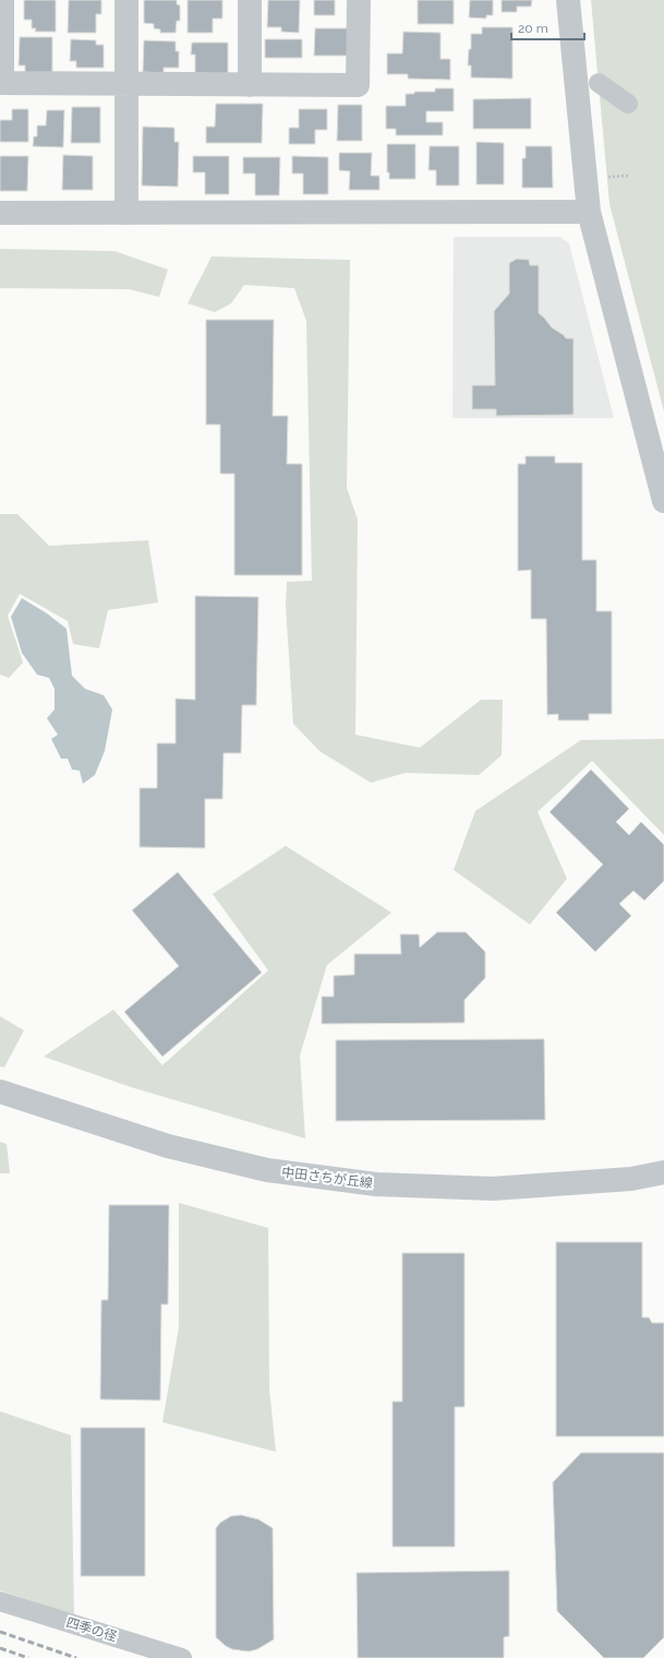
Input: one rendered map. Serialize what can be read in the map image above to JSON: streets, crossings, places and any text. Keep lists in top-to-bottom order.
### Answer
{
  "streets": {
    "street": ["中田さちが丘線", "四季の径"]
  },
  "scale_bar": "20 m"
}
